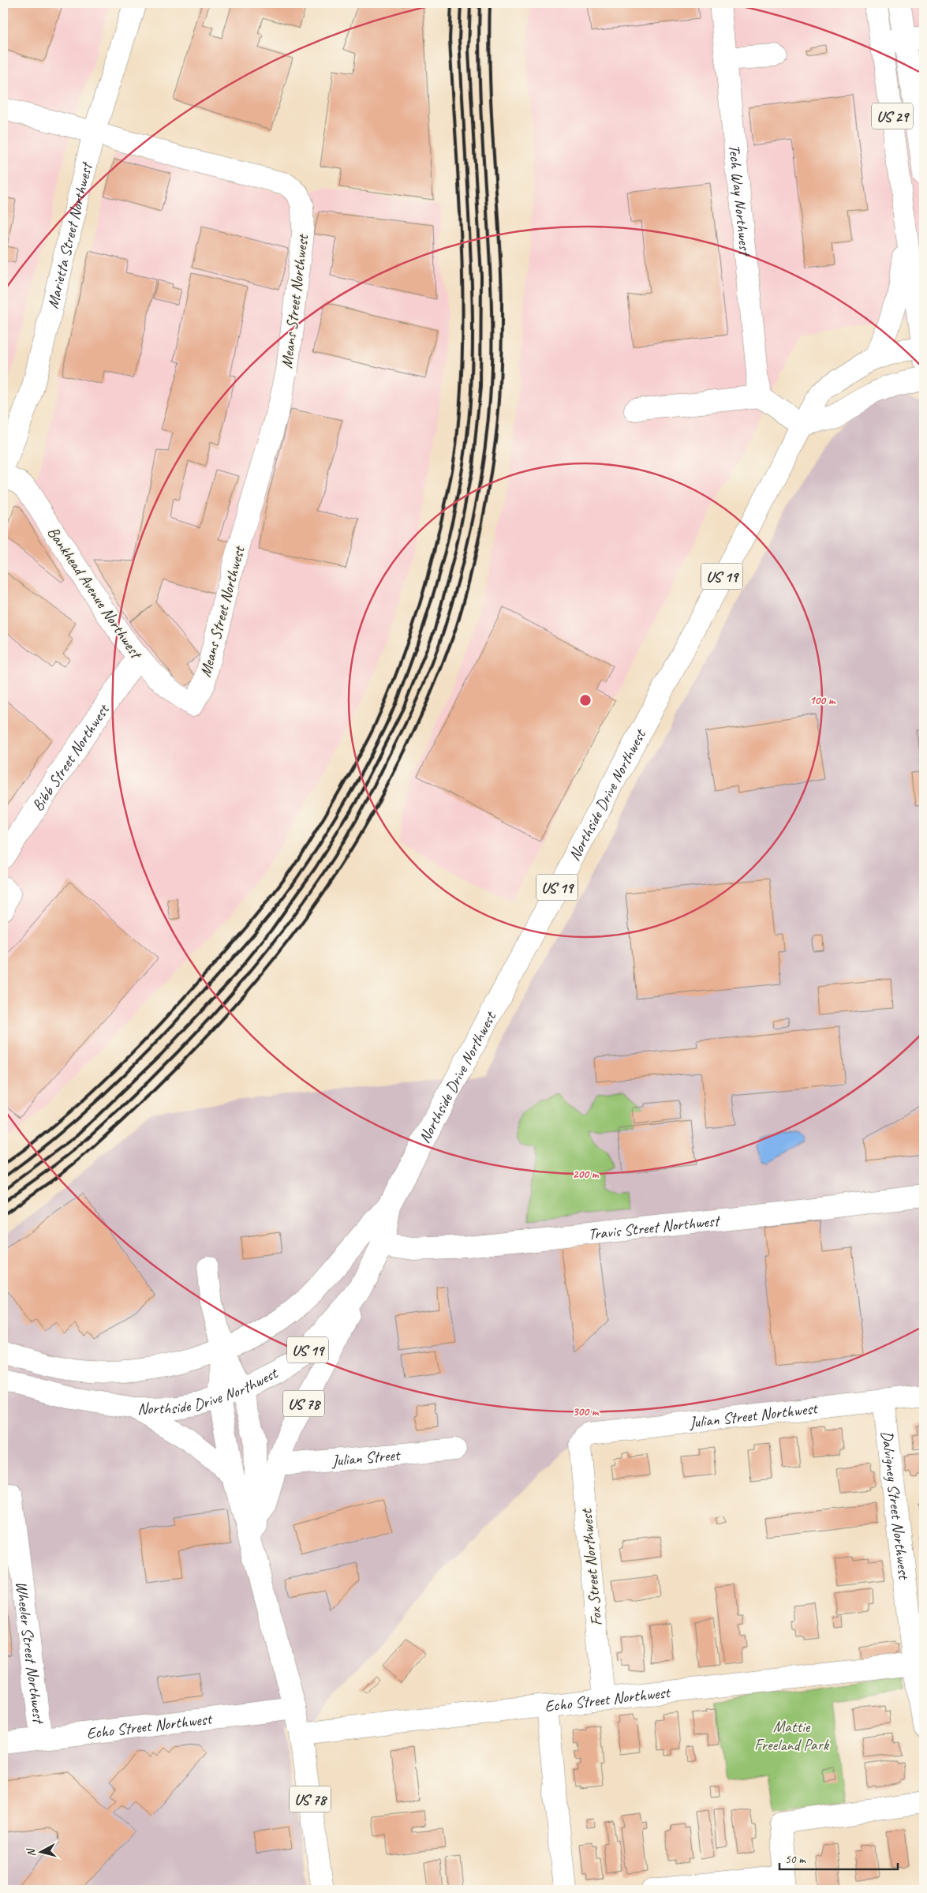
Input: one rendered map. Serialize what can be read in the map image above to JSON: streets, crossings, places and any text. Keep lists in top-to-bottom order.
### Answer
{
  "streets": {
    "main road": [
      "US 29",
      "Tech Way Northwest",
      "Marietta Street Northwest",
      "Means Street Northwest",
      "US 19",
      "Bankhead Avenue Northwest",
      "Bibb Street Northwest",
      "Northside Drive Northwest",
      "Travis Street Northwest",
      "US 78",
      "Julian Street Northwest",
      "Julian Street",
      "Dalvigney Street Northwest",
      "Fox Street Northwest",
      "Wheeler Street Northwest",
      "Echo Street Northwest"
    ]
  },
  "crossings": [
    ["US 29", "Northside Drive Northwest"],
    ["Marietta Street Northwest", "Means Street Northwest"],
    ["Means Street Northwest", "Bankhead Avenue Northwest"],
    ["Bankhead Avenue Northwest", "Bibb Street Northwest"],
    ["Northside Drive Northwest", "Travis Street Northwest"],
    ["Northside Drive Northwest", "US 78"],
    ["US 78", "Julian Street"],
    ["US 78", "Echo Street Northwest"],
    ["Julian Street Northwest", "Dalvigney Street Northwest"],
    ["Julian Street Northwest", "Fox Street Northwest"],
    ["Dalvigney Street Northwest", "Echo Street Northwest"],
    ["Fox Street Northwest", "Echo Street Northwest"],
    ["Wheeler Street Northwest", "Echo Street Northwest"]
  ],
  "parks": ["Mattie Freeland Park"],
  "scale_bar": "50 m",
  "north": "left",
  "rings": ["100 m", "200 m", "300 m"]
}
